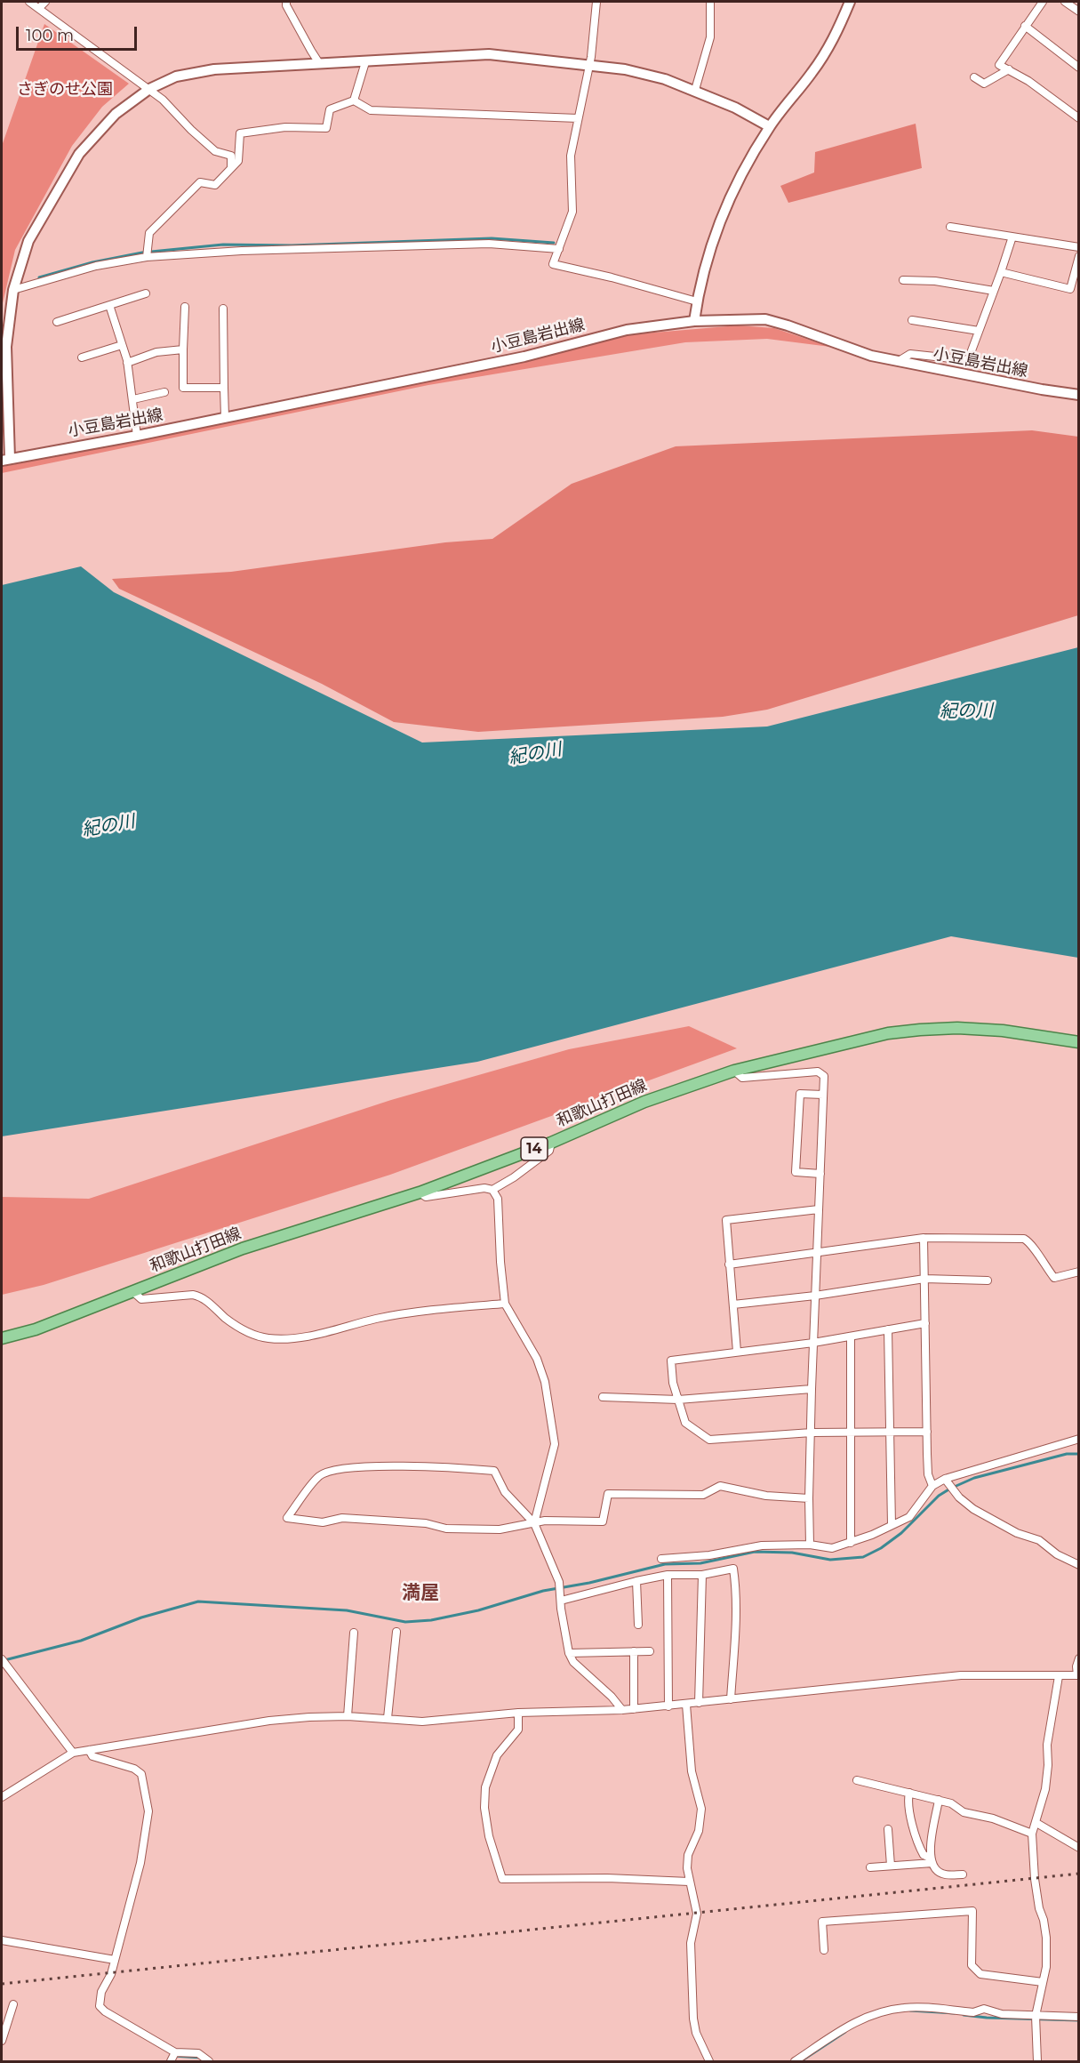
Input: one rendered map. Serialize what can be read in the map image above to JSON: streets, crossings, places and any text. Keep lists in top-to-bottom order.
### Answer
{
  "streets": {
    "main road": ["和歌山打田線", "14"],
    "street": ["小豆島岩出線"]
  },
  "districts": ["満屋"],
  "water": ["紀の川"],
  "parks": ["さぎのせ公園"],
  "scale_bar": "100 m"
}
